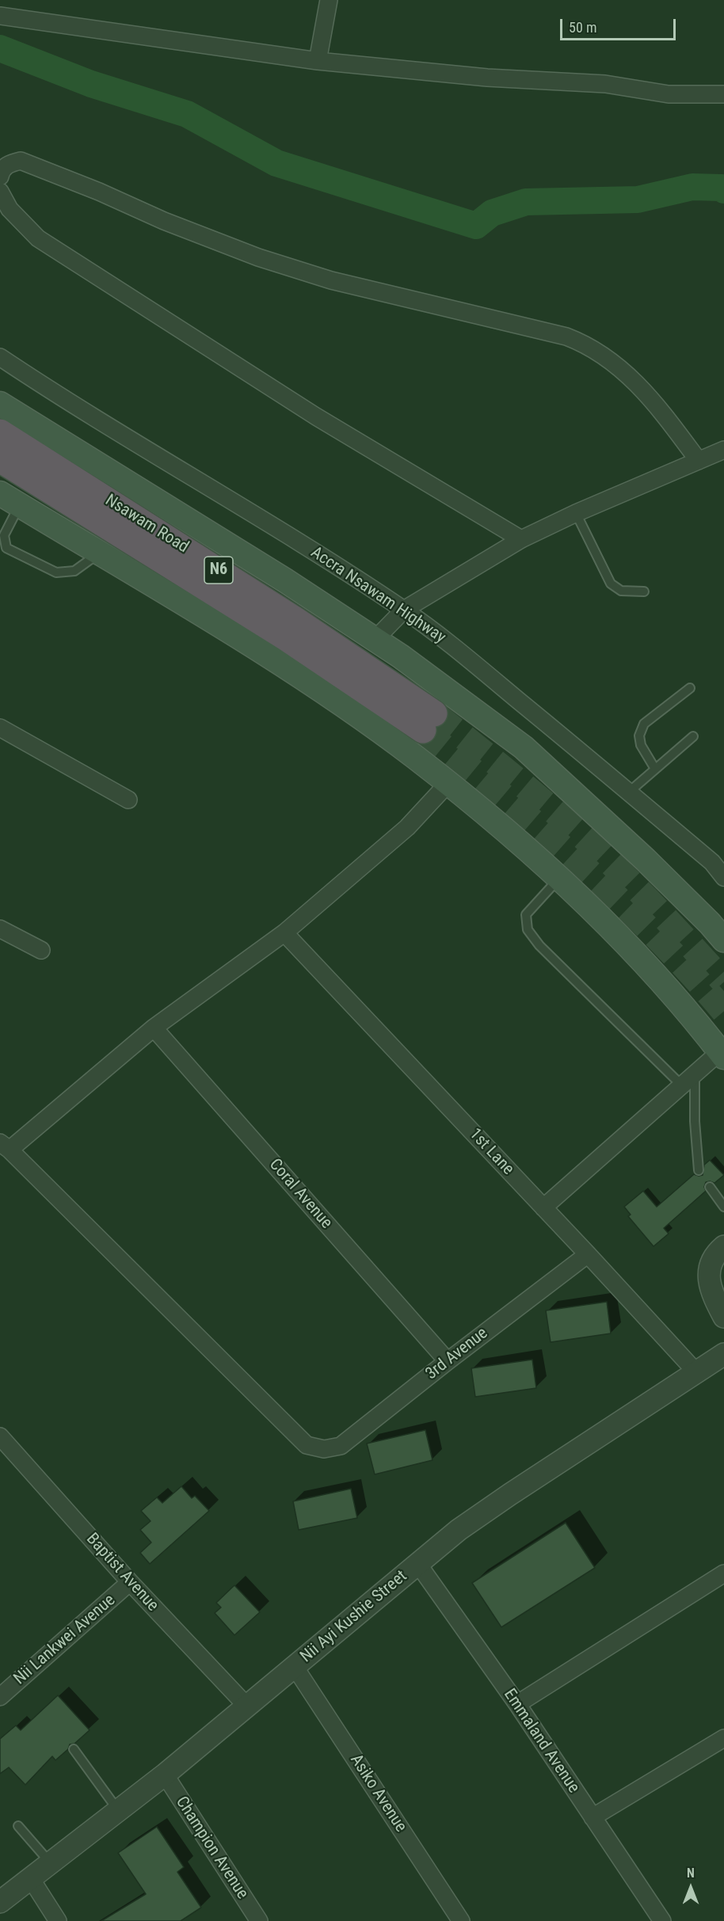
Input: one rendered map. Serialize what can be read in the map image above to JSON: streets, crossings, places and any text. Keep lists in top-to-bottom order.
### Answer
{
  "streets": {
    "highway": ["Nsawam Road", "N6"],
    "street": [
      "Accra Nsawam Highway",
      "1st Lane",
      "Coral Avenue",
      "3rd Avenue",
      "Baptist Avenue",
      "Nii Ayi Kushie Street",
      "Nii Lankwei Avenue",
      "Emmaland Avenue",
      "Asiko Avenue",
      "Champion Avenue"
    ]
  },
  "crossings": [
    ["1st Lane", "3rd Avenue"],
    ["1st Lane", "Nii Ayi Kushie Street"],
    ["Coral Avenue", "3rd Avenue"],
    ["Baptist Avenue", "Nii Ayi Kushie Street"],
    ["Baptist Avenue", "Nii Lankwei Avenue"],
    ["Nii Ayi Kushie Street", "Emmaland Avenue"],
    ["Nii Ayi Kushie Street", "Asiko Avenue"],
    ["Nii Ayi Kushie Street", "Champion Avenue"]
  ],
  "scale_bar": "50 m",
  "north": "top"
}
